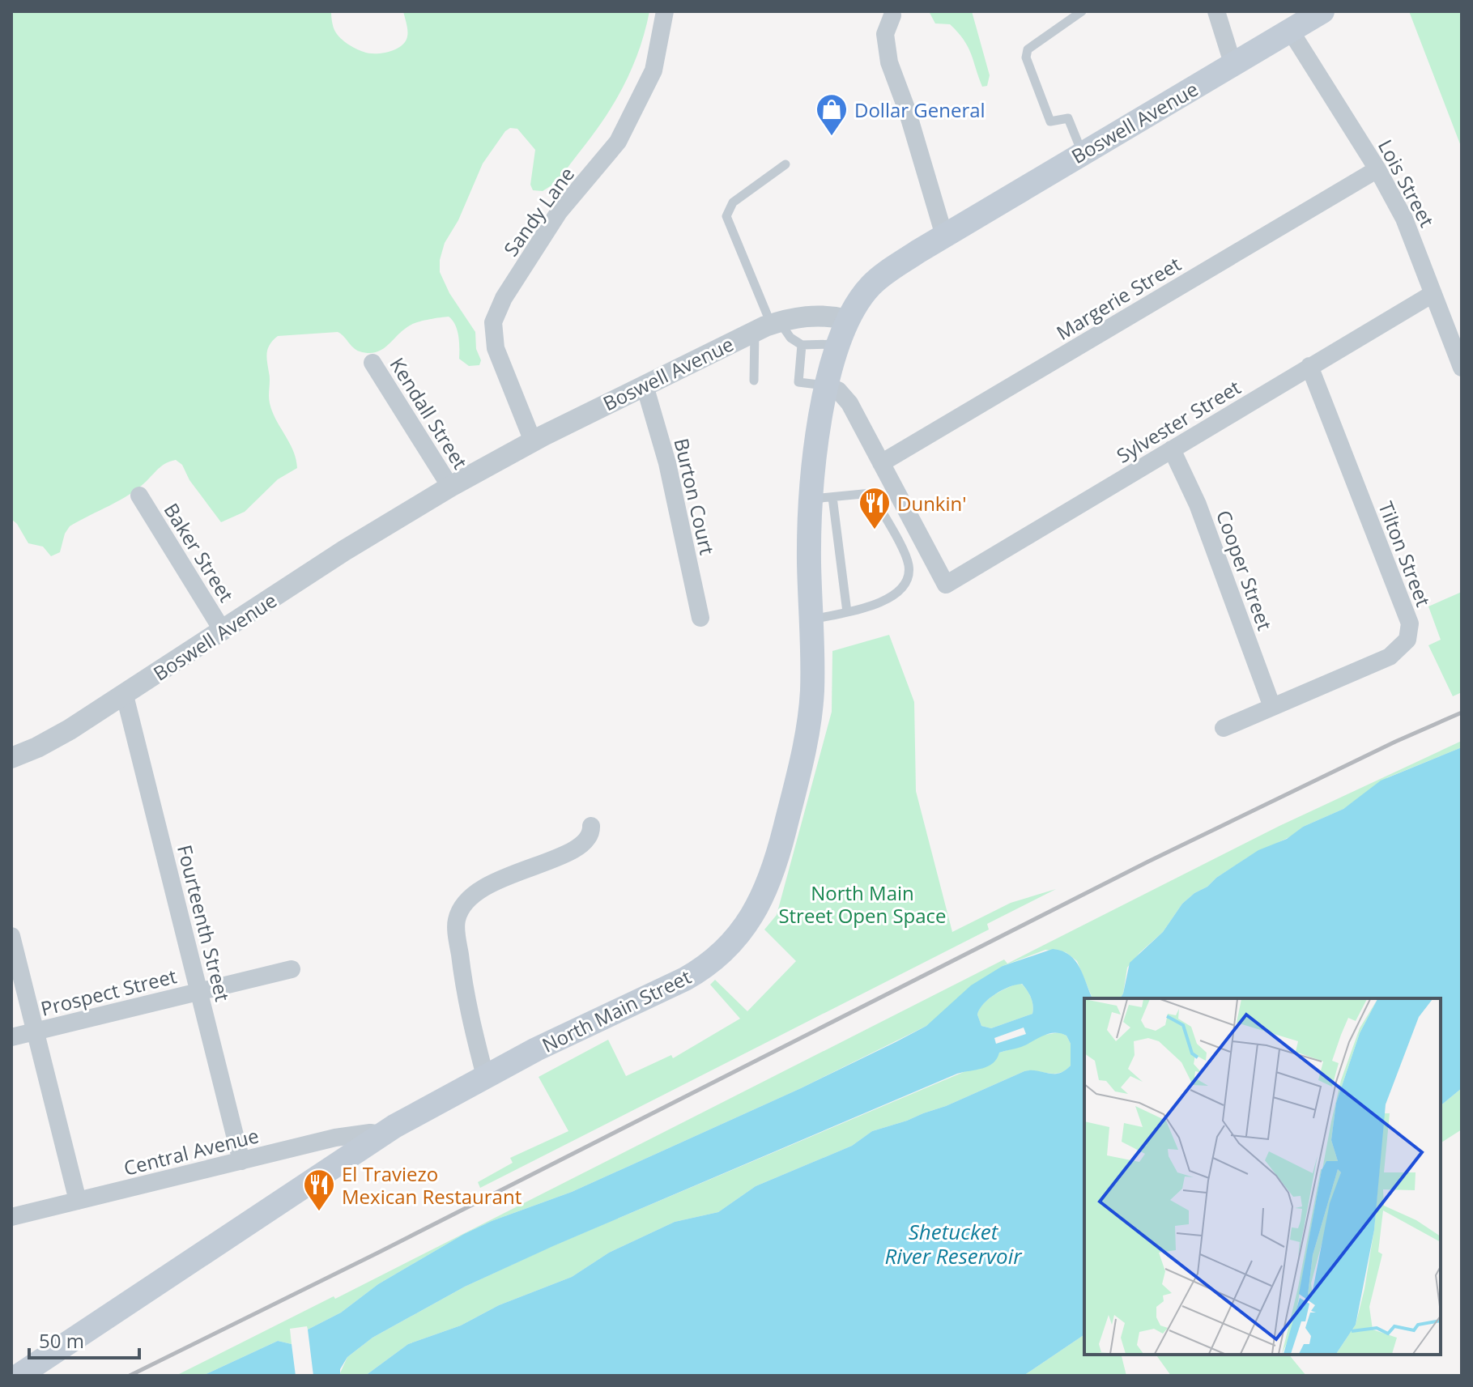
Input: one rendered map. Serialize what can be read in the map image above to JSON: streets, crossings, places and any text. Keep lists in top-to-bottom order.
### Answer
{
  "streets": {
    "main road": ["Boswell Avenue", "North Main Street"],
    "street": [
      "Lois Street",
      "Sandy Lane",
      "Margerie Street",
      "Kendall Street",
      "Sylvester Street",
      "Burton Court",
      "Baker Street",
      "Tilton Street",
      "Cooper Street",
      "Fourteenth Street",
      "Prospect Street",
      "Central Avenue"
    ]
  },
  "crossings": [
    ["Boswell Avenue", "Lois Street"],
    ["Boswell Avenue", "Sandy Lane"],
    ["Boswell Avenue", "Kendall Street"],
    ["Boswell Avenue", "Burton Court"],
    ["Boswell Avenue", "Baker Street"],
    ["Boswell Avenue", "Fourteenth Street"],
    ["Boswell Avenue", "North Main Street"],
    ["Lois Street", "Margerie Street"],
    ["Lois Street", "Sylvester Street"],
    ["Margerie Street", "Sylvester Street"],
    ["Sylvester Street", "Tilton Street"],
    ["Sylvester Street", "Cooper Street"],
    ["Tilton Street", "Cooper Street"],
    ["Fourteenth Street", "Prospect Street"],
    ["Fourteenth Street", "Central Avenue"],
    ["North Main Street", "Central Avenue"]
  ],
  "water": ["Shetucket River Reservoir"],
  "parks": ["North Main Street Open Space"],
  "places": {
    "shop": ["Dollar General"],
    "restaurant": ["Dunkin'", "El Traviezo Mexican Restaurant"]
  },
  "scale_bar": "50 m"
}
